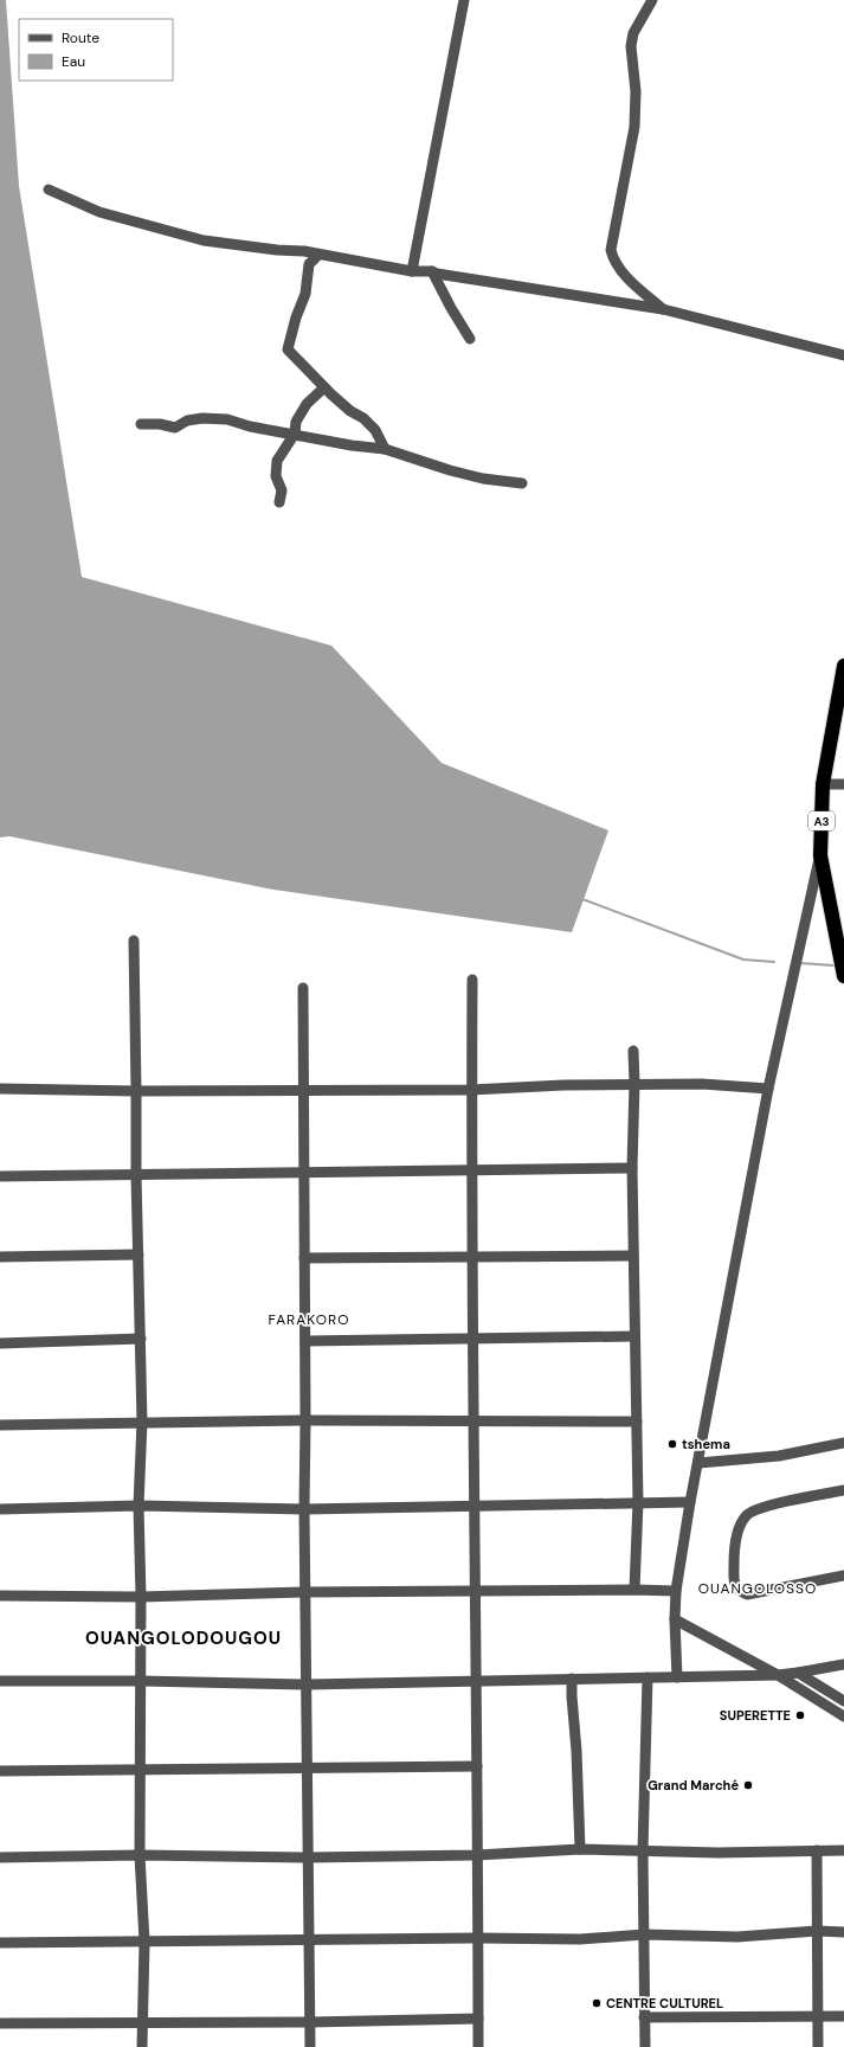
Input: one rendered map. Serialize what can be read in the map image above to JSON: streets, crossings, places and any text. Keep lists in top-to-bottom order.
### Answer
{
  "streets": {
    "highway": ["A3"]
  },
  "districts": ["FARAKORO", "OUANGOLOSSO", "OUANGOLODOUGOU"],
  "places": [
    "tshema",
    "SUPERETTE",
    "Grand Marché",
    "CENTRE CULTUREL"
  ],
  "legend": ["Route", "Eau"]
}
